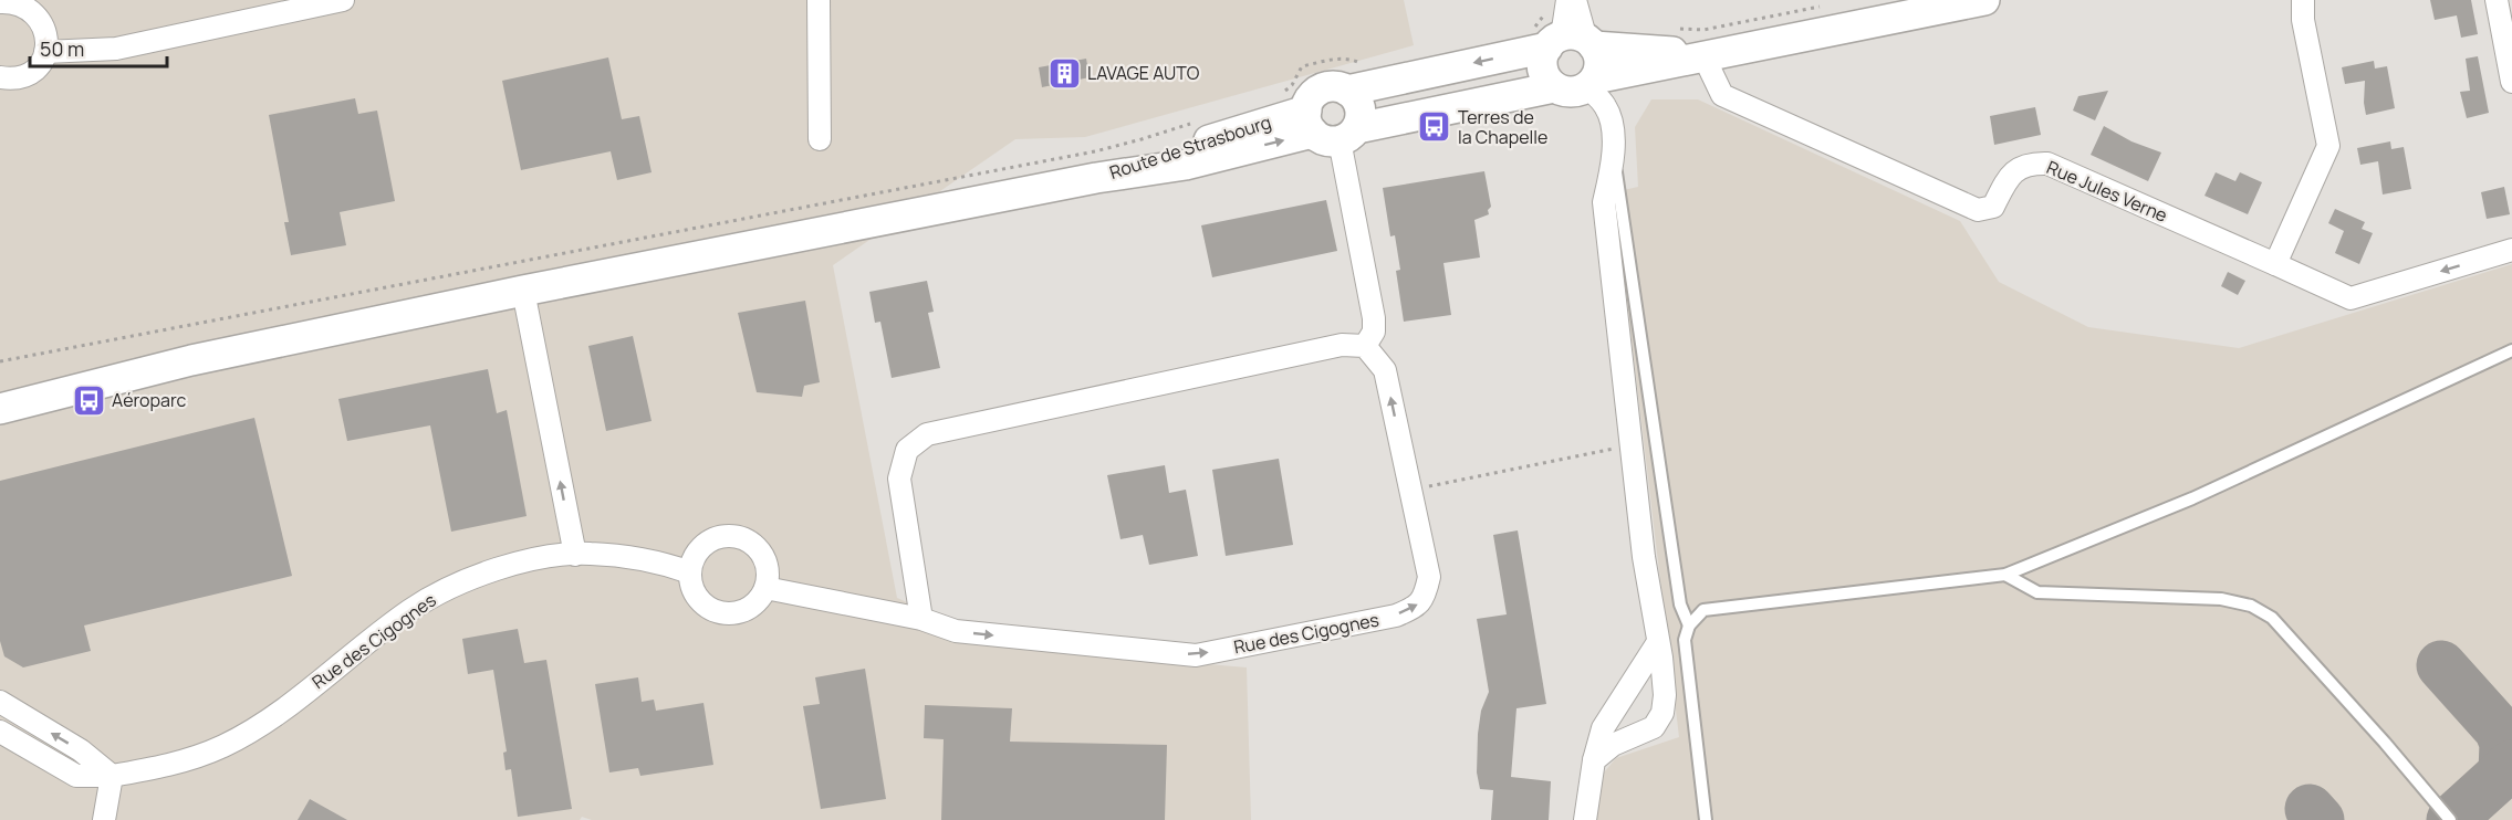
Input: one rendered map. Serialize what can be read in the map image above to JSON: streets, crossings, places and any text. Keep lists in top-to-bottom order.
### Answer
{
  "streets": {
    "main road": ["Route de Strasbourg"],
    "street": ["Rue Jules Verne", "Rue des Cigognes"]
  },
  "places": {
    "building": ["LAVAGE AUTO"],
    "bus stop": ["Terres de la Chapelle", "Aéroparc"]
  },
  "scale_bar": "50 m"
}
